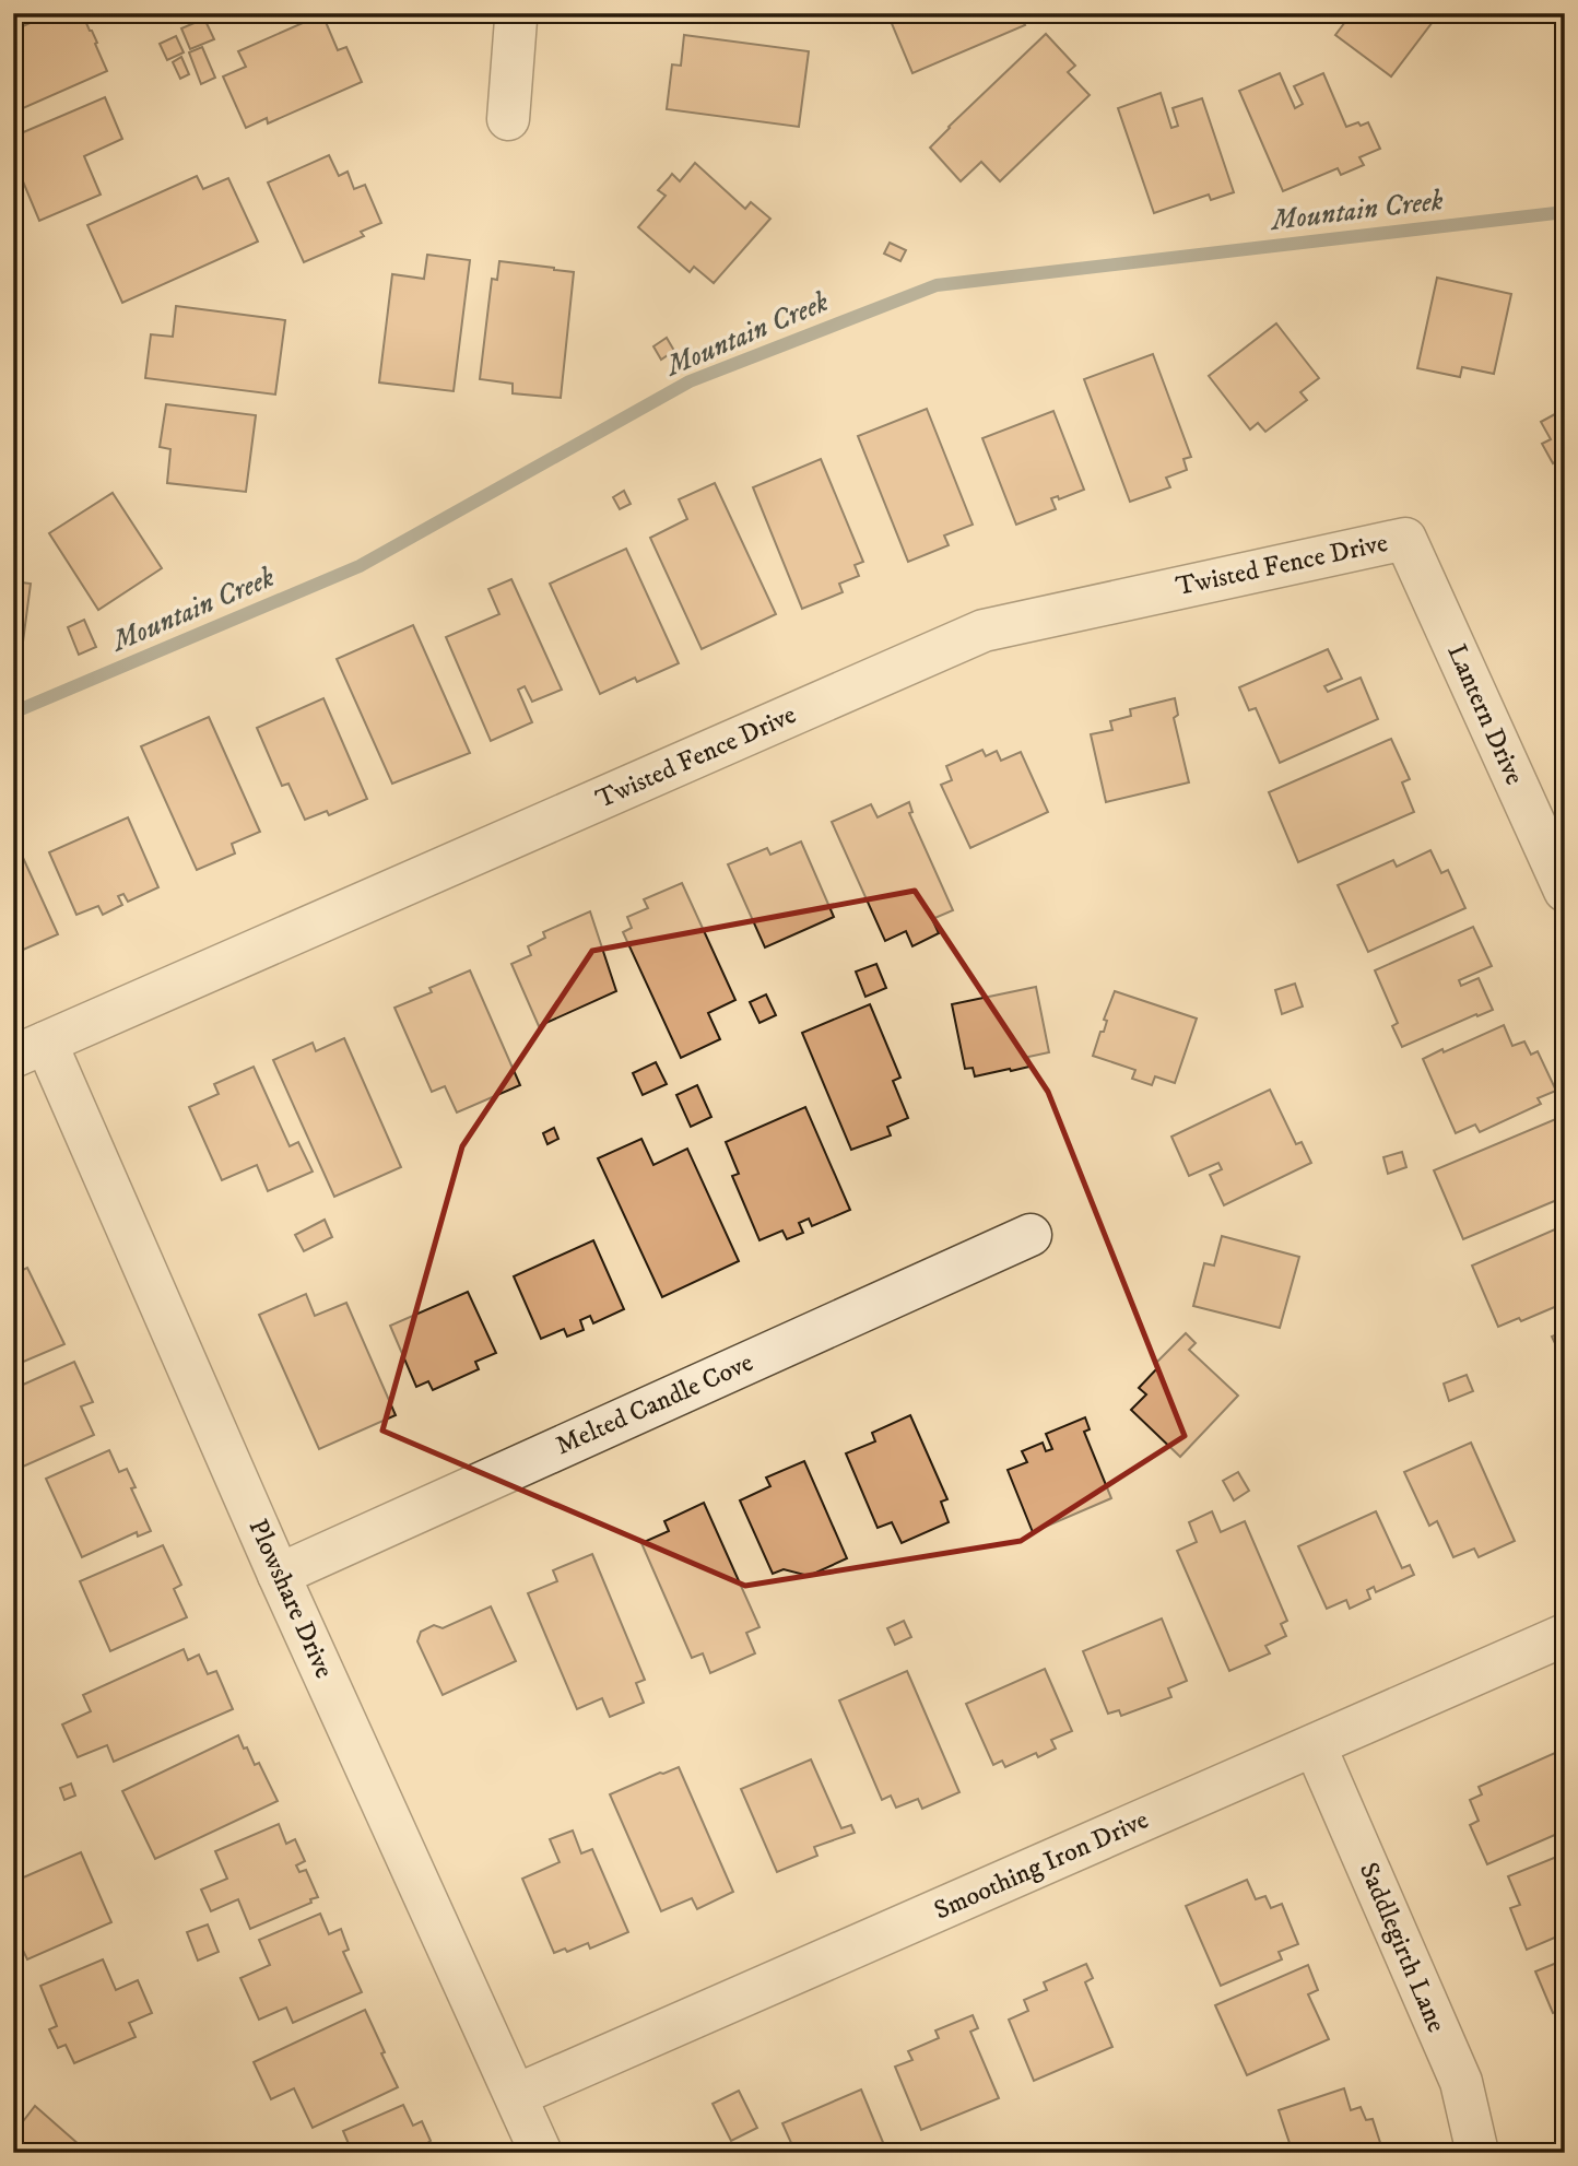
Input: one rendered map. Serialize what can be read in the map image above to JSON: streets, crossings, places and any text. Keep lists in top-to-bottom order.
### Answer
{
  "streets": {
    "street": [
      "Twisted Fence Drive",
      "Lantern Drive",
      "Melted Candle Cove",
      "Plowshare Drive",
      "Smoothing Iron Drive",
      "Saddlegirth Lane"
    ]
  },
  "crossings": [
    ["Twisted Fence Drive", "Lantern Drive"],
    ["Twisted Fence Drive", "Plowshare Drive"],
    ["Melted Candle Cove", "Plowshare Drive"],
    ["Plowshare Drive", "Smoothing Iron Drive"],
    ["Smoothing Iron Drive", "Saddlegirth Lane"]
  ],
  "water": ["Mountain Creek"]
}
